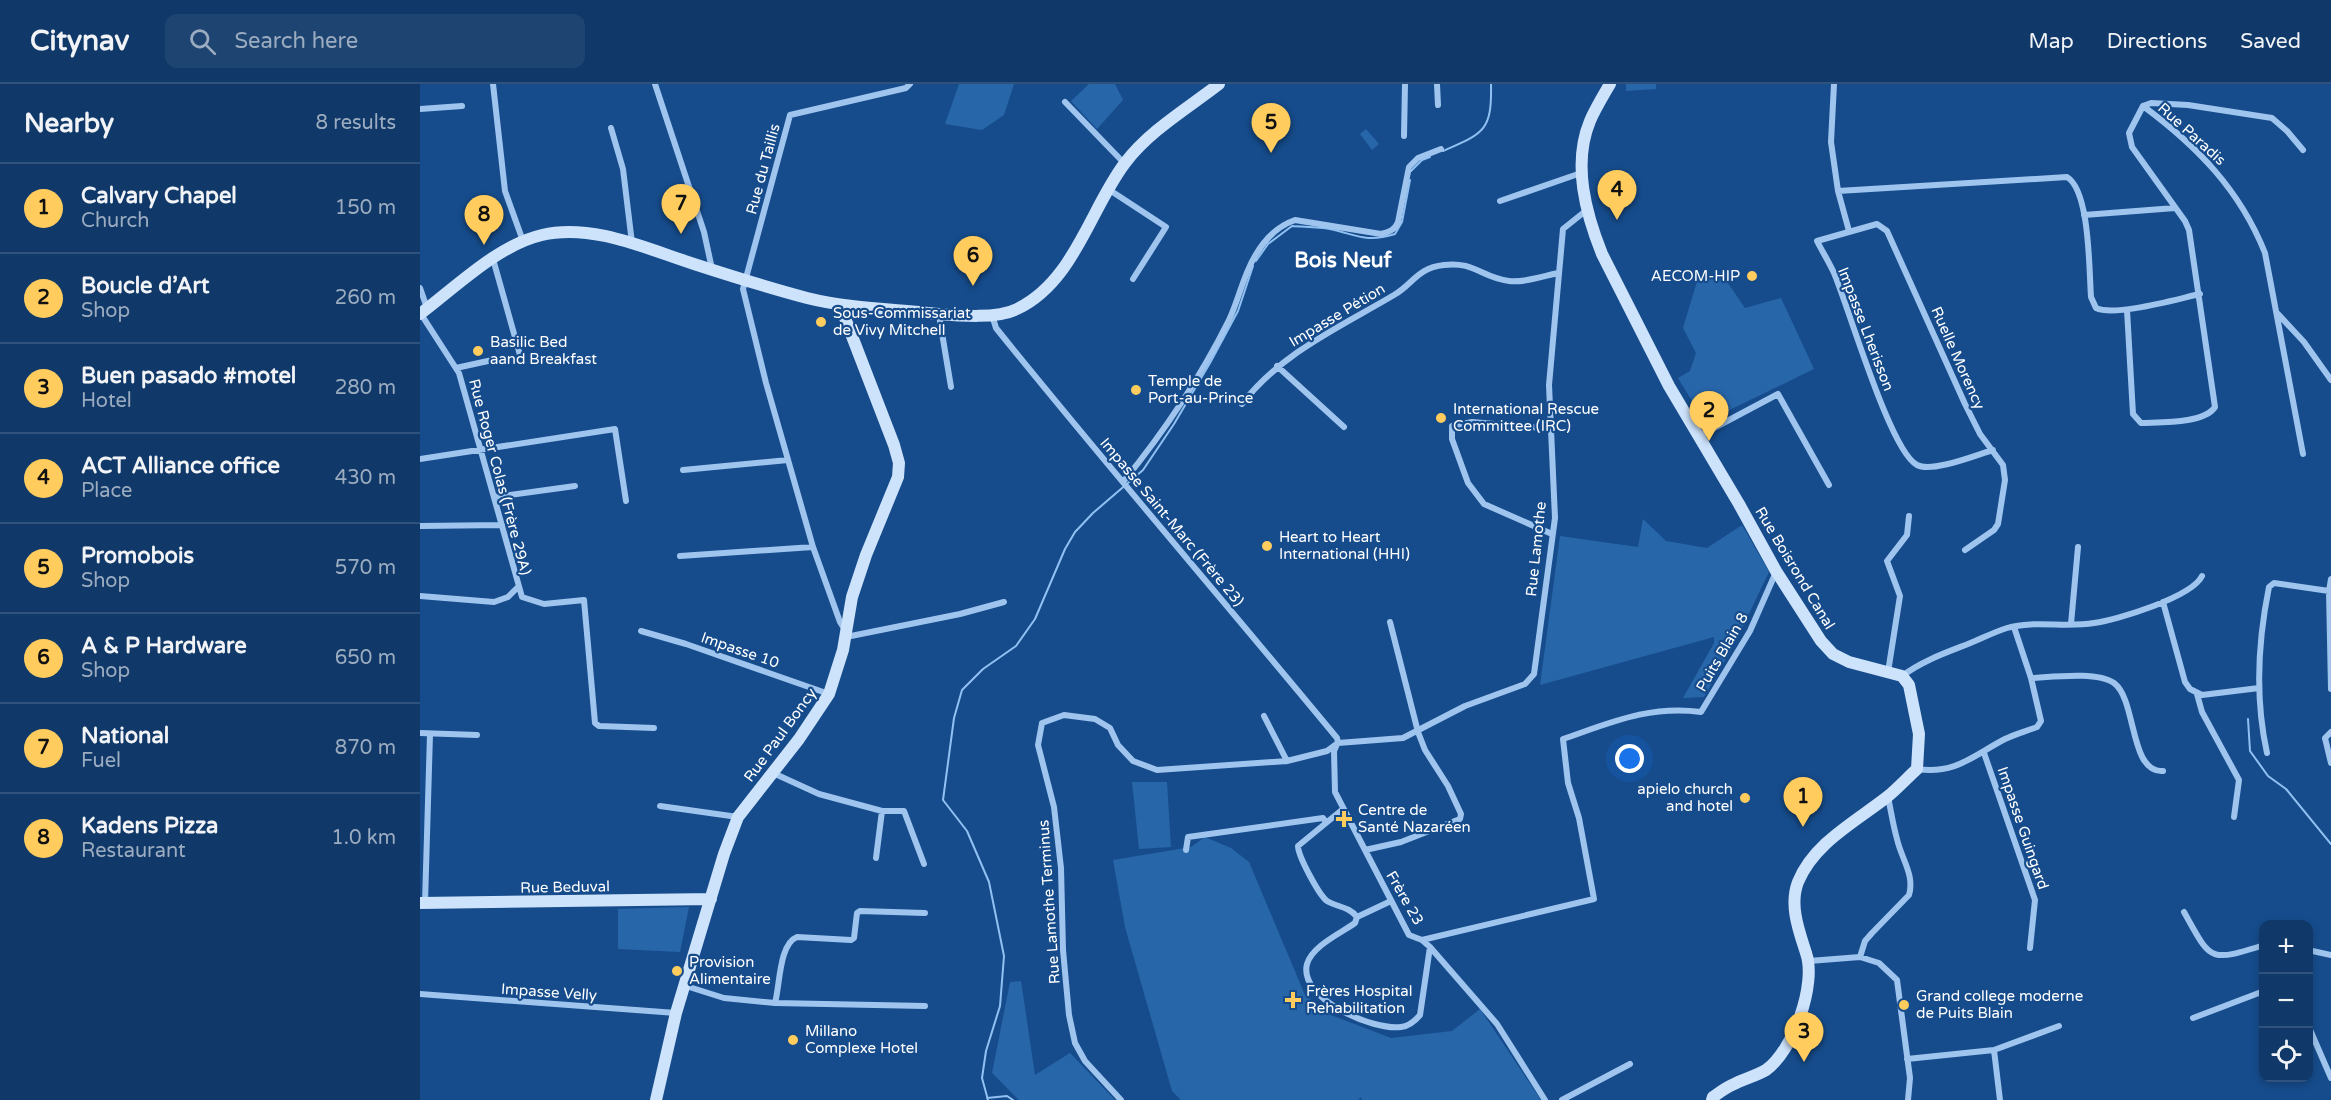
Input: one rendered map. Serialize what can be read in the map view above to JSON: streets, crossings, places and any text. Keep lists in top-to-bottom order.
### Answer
{
  "streets": {
    "street": [
      "Rue Paradis",
      "Rue du Taillis",
      "Impasse Pétion",
      "Impasse Lherisson",
      "Ruelle Morency",
      "Rue Roger Colas (Frère 29A)",
      "Impasse Saint-Marc (Frère 23)",
      "Rue Lamothe",
      "Rue Boisrond Canal",
      "Impasse 10",
      "Puits Blain 8",
      "Rue Paul Boncy",
      "Impasse Guingard",
      "Rue Beduval",
      "Frère 23",
      "Rue Lamothe Terminus",
      "Impasse Velly"
    ]
  },
  "crossings": [
    ["Impasse Pétion", "Rue Lamothe"],
    ["Impasse Lherisson", "Ruelle Morency"],
    ["Impasse Saint-Marc (Frère 23)", "Rue Lamothe"],
    ["Impasse Saint-Marc (Frère 23)", "Frère 23"],
    ["Impasse Saint-Marc (Frère 23)", "Rue Lamothe Terminus"],
    ["Rue Lamothe", "Rue Boisrond Canal"],
    ["Rue Lamothe", "Frère 23"],
    ["Rue Lamothe", "Rue Lamothe Terminus"],
    ["Rue Boisrond Canal", "Puits Blain 8"],
    ["Impasse 10", "Rue Paul Boncy"],
    ["Puits Blain 8", "Frère 23"],
    ["Rue Paul Boncy", "Rue Beduval"],
    ["Rue Paul Boncy", "Impasse Velly"],
    ["Frère 23", "Rue Lamothe Terminus"]
  ],
  "districts": ["Bois Neuf"],
  "places": {
    "other": [
      "AECOM-HIP",
      "Sous-Commissariat de Vivy Mitchell",
      "Basilic Bed aand Breakfast",
      "Temple de Port-au-Prince",
      "International Rescue Committee (IRC)",
      "Heart to Heart International (HHI)",
      "apielo church and hotel",
      "Provision Alimentaire",
      "Grand college moderne de Puits Blain",
      "Millano Complexe Hotel"
    ],
    "health": ["Centre de Santé Nazaréen", "Frères Hospital Rehabilitation"]
  },
  "page": {
    "header": "Citynav",
    "search": "Search here",
    "nav": ["Map", "Directions", "Saved"],
    "heading": ["Nearby", "8 results"],
    "pins": [
      "5",
      "4",
      "7",
      "8",
      "6",
      "2",
      "1",
      "3"
    ],
    "list": [
      {
        "mark": "1",
        "name": "Calvary Chapel",
        "note": "Church",
        "value": "150 m"
      },
      {
        "mark": "2",
        "name": "Boucle d’Art",
        "note": "Shop",
        "value": "260 m"
      },
      {
        "mark": "3",
        "name": "Buen pasado #motel",
        "note": "Hotel",
        "value": "280 m"
      },
      {
        "mark": "4",
        "name": "ACT Alliance office",
        "note": "Place",
        "value": "430 m"
      },
      {
        "mark": "5",
        "name": "Promobois",
        "note": "Shop",
        "value": "570 m"
      },
      {
        "mark": "6",
        "name": "A & P Hardware",
        "note": "Shop",
        "value": "650 m"
      },
      {
        "mark": "7",
        "name": "National",
        "note": "Fuel",
        "value": "870 m"
      },
      {
        "mark": "8",
        "name": "Kadens Pizza",
        "note": "Restaurant",
        "value": "1.0 km"
      }
    ],
    "map_buttons": ["+", "−"]
  }
}
